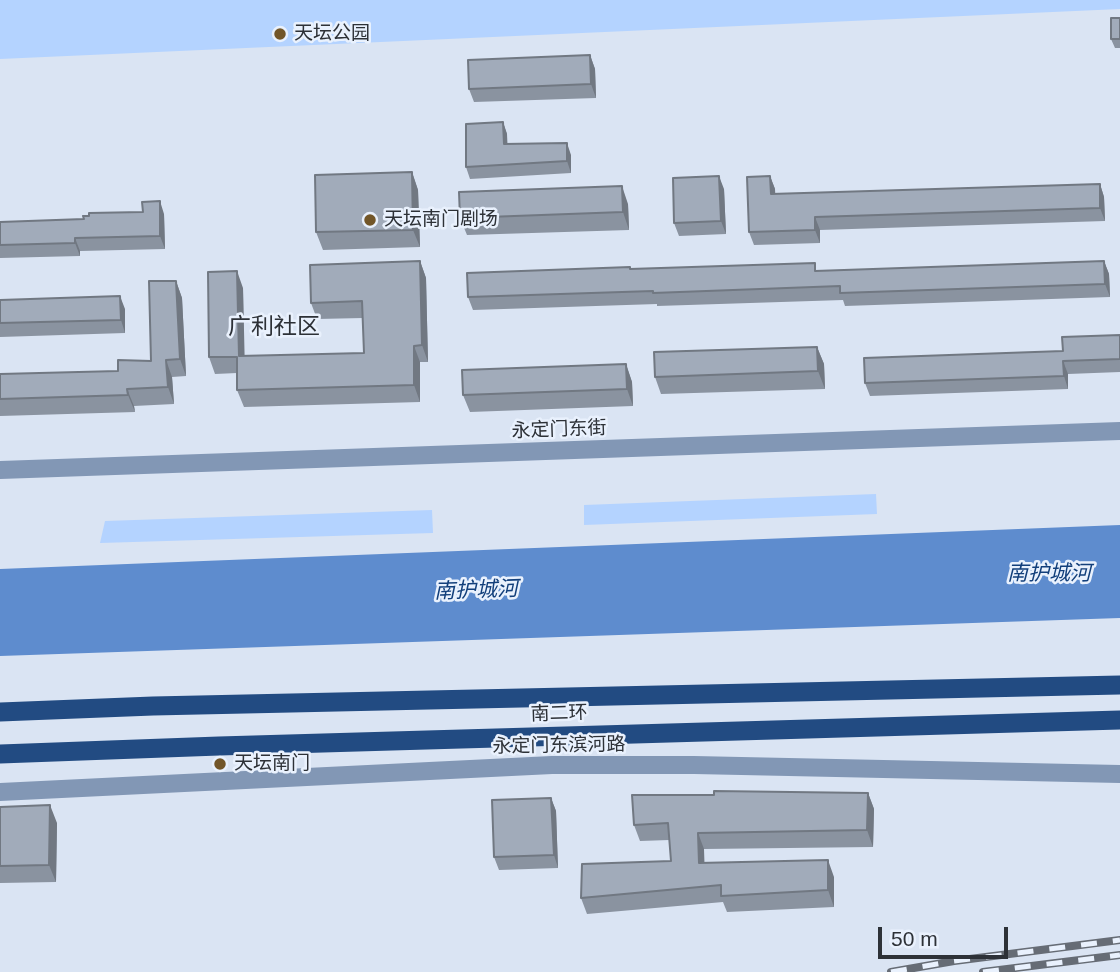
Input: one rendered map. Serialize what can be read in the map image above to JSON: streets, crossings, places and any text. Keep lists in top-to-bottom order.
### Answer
{
  "streets": {
    "highway": ["南二环"],
    "street": ["永定门东街", "永定门东滨河路"]
  },
  "districts": ["广利社区"],
  "water": ["南护城河"],
  "places": ["天坛公园", "天坛南门剧场", "天坛南门"],
  "scale_bar": "50 m"
}
